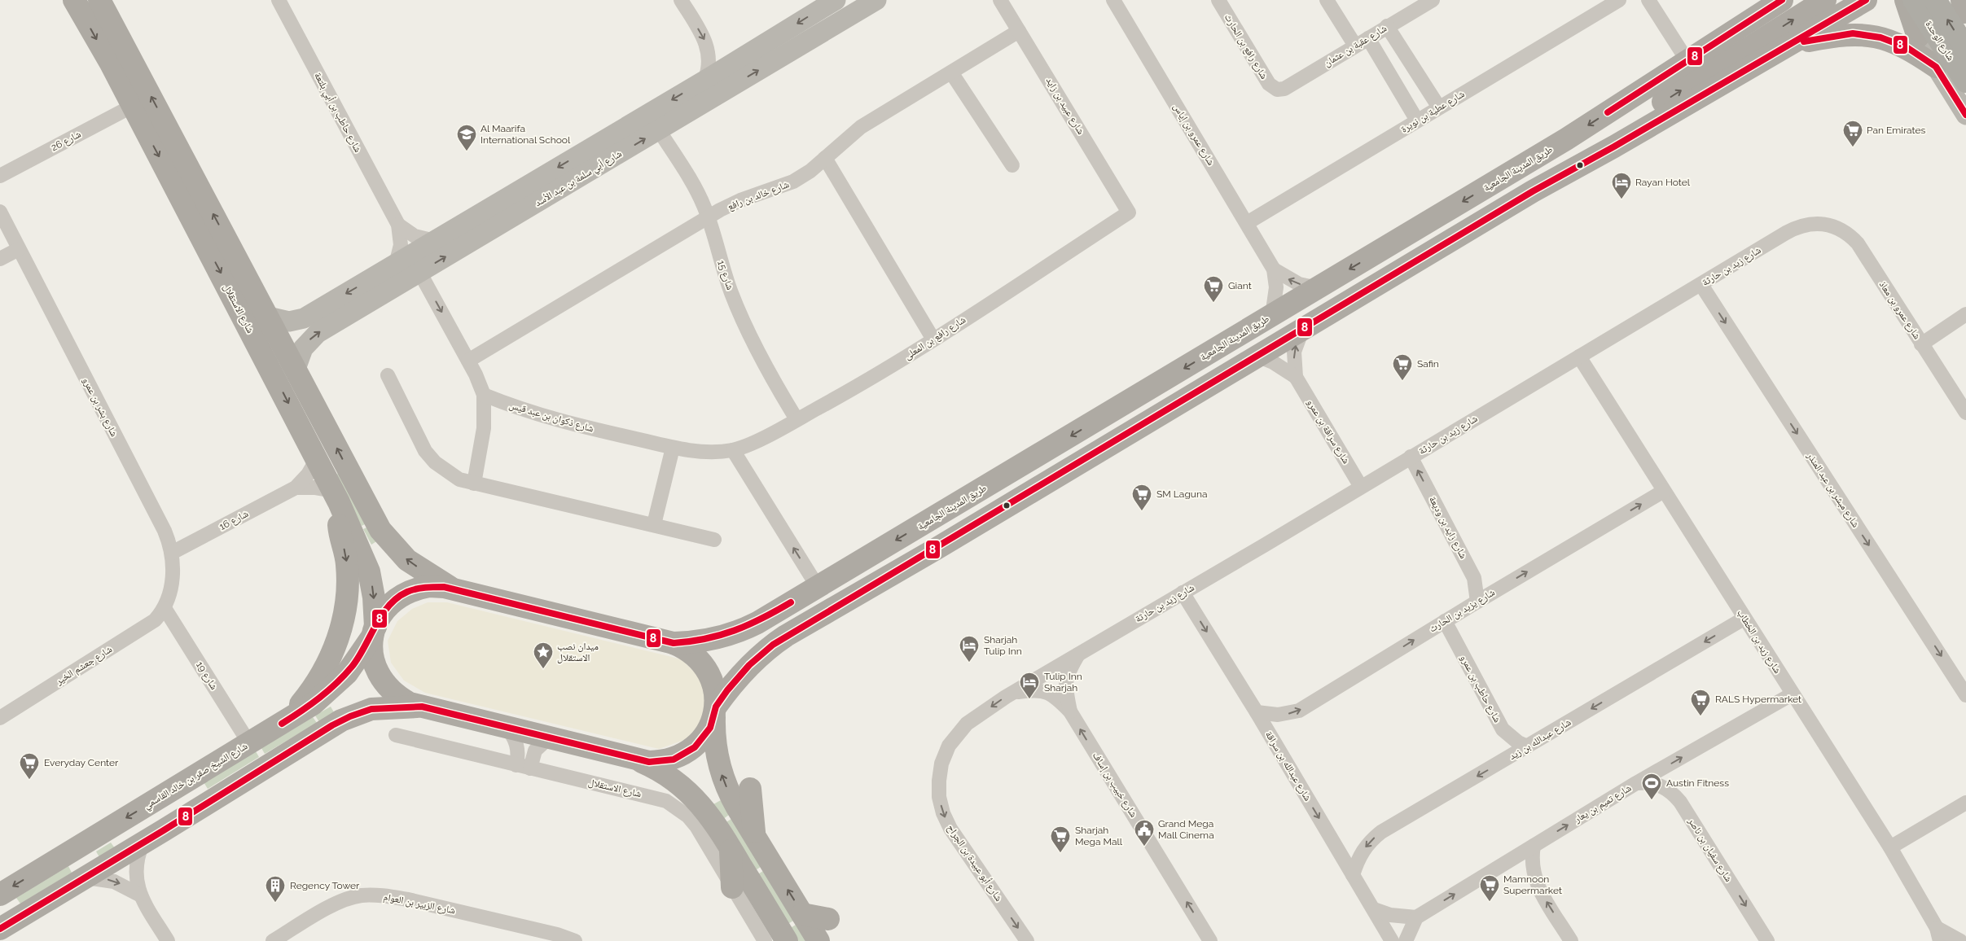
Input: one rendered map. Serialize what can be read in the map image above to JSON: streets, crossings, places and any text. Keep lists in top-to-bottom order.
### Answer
{
  "streets": {
    "highway": ["شارع الوحدة"],
    "main road": ["طريق المدينة الجامعية", "شارع الاستقلال", "شارع الشيخ صقر بن خالد القاسمي"],
    "street": [
      "شارع عقبة بن عثمان",
      "شارع رافع بن الحارث",
      "شارع عبيد بن زايد",
      "شارع عطية بن نويرة",
      "شارع حاطب بن أبي بلتعة",
      "شارع عمرو بن إياس",
      "شارع 26",
      "شارع أبي سلمة بن عبد الأسد",
      "شارع خالد بن رافع",
      "شارع زيد بن حارثة",
      "شارع 15",
      "شارع عمرو بن معاذ",
      "شارع رافع بن المعلى",
      "شارع بشر بن عمرو",
      "شارع ذكوان بن عبد قيس",
      "شارع سراقة بن عمرو",
      "شارع مبشر بن عبد المنذر",
      "شارع 16",
      "شارع زايد بن وديعة",
      "شارع يزيد بن الحارث",
      "شارع زيد بن الخطاب",
      "شارع جعشم الخير",
      "شارع 19",
      "شارع حاطب بن عمرو",
      "شارع عبدالله بن زيد",
      "شارع عبدالله بن سراقة",
      "شارع خبيب بن إساف",
      "شارع تميم بن يعار",
      "شارع سفيان بن ناصر",
      "شارع أبو عبيدة بن الجراح",
      "شارع الزبير بن العوام"
    ]
  },
  "crossings": [
    ["شارع عقبة بن عثمان", "شارع رافع بن الحارث"],
    ["شارع عبيد بن زايد", "شارع خالد بن رافع"],
    ["شارع عبيد بن زايد", "شارع رافع بن المعلى"],
    ["شارع عطية بن نويرة", "شارع عمرو بن إياس"],
    ["شارع حاطب بن أبي بلتعة", "شارع أبي سلمة بن عبد الأسد"],
    ["شارع عمرو بن إياس", "طريق المدينة الجامعية"],
    ["شارع 26", "شارع الاستقلال"],
    ["شارع أبي سلمة بن عبد الأسد", "شارع 15"],
    ["شارع خالد بن رافع", "شارع 15"],
    ["شارع زيد بن حارثة", "شارع عمرو بن معاذ"],
    ["شارع زيد بن حارثة", "شارع سراقة بن عمرو"],
    ["شارع زيد بن حارثة", "شارع مبشر بن عبد المنذر"],
    ["شارع زيد بن حارثة", "شارع زايد بن وديعة"],
    ["شارع زيد بن حارثة", "شارع زيد بن الخطاب"],
    ["شارع زيد بن حارثة", "شارع عبدالله بن سراقة"],
    ["شارع زيد بن حارثة", "شارع خبيب بن إساف"],
    ["شارع زيد بن حارثة", "شارع أبو عبيدة بن الجراح"],
    ["شارع 15", "شارع رافع بن المعلى"],
    ["شارع الاستقلال", "شارع 16"],
    ["شارع الاستقلال", "شارع الشيخ صقر بن خالد القاسمي"],
    ["شارع رافع بن المعلى", "شارع ذكوان بن عبد قيس"],
    ["شارع بشر بن عمرو", "شارع 16"],
    ["شارع بشر بن عمرو", "شارع جعشم الخير"],
    ["شارع بشر بن عمرو", "شارع 19"],
    ["شارع زايد بن وديعة", "شارع يزيد بن الحارث"],
    ["شارع يزيد بن الحارث", "شارع زيد بن الخطاب"],
    ["شارع يزيد بن الحارث", "شارع حاطب بن عمرو"],
    ["شارع يزيد بن الحارث", "شارع عبدالله بن سراقة"],
    ["شارع زيد بن الخطاب", "شارع عبدالله بن زيد"],
    ["شارع زيد بن الخطاب", "شارع تميم بن يعار"],
    ["شارع جعشم الخير", "شارع 19"],
    ["شارع 19", "شارع الشيخ صقر بن خالد القاسمي"],
    ["شارع حاطب بن عمرو", "شارع عبدالله بن زيد"],
    ["شارع عبدالله بن زيد", "شارع عبدالله بن سراقة"],
    ["شارع خبيب بن إساف", "شارع أبو عبيدة بن الجراح"],
    ["شارع تميم بن يعار", "شارع سفيان بن ناصر"]
  ],
  "one_way": [
    "شارع مبشر بن عبد المنذر",
    "شارع زايد بن وديعة",
    "شارع يزيد بن الحارث",
    "شارع عبدالله بن زيد",
    "شارع عبدالله بن سراقة",
    "شارع خبيب بن إساف",
    "شارع تميم بن يعار",
    "شارع سفيان بن ناصر",
    "شارع أبو عبيدة بن الجراح"
  ],
  "places": {
    "supermarket": [
      "Pan Emirates",
      "Giant",
      "Safin",
      "SM Laguna",
      "RALS Hypermarket",
      "Everyday Center",
      "Sharjah Mega Mall",
      "Mamnoon Supermarket"
    ],
    "school or university": ["Al Maarifa International School"],
    "hotel": ["Rayan Hotel", "Sharjah Tulip Inn", "Tulip Inn Sharjah"],
    "place": ["ميدان نصب الاستقلال"],
    "sports": ["Austin Fitness"],
    "public building": ["Grand Mega Mall Cinema"],
    "building": ["Regency Tower"]
  },
  "lines": ["transit line 8"]
}
